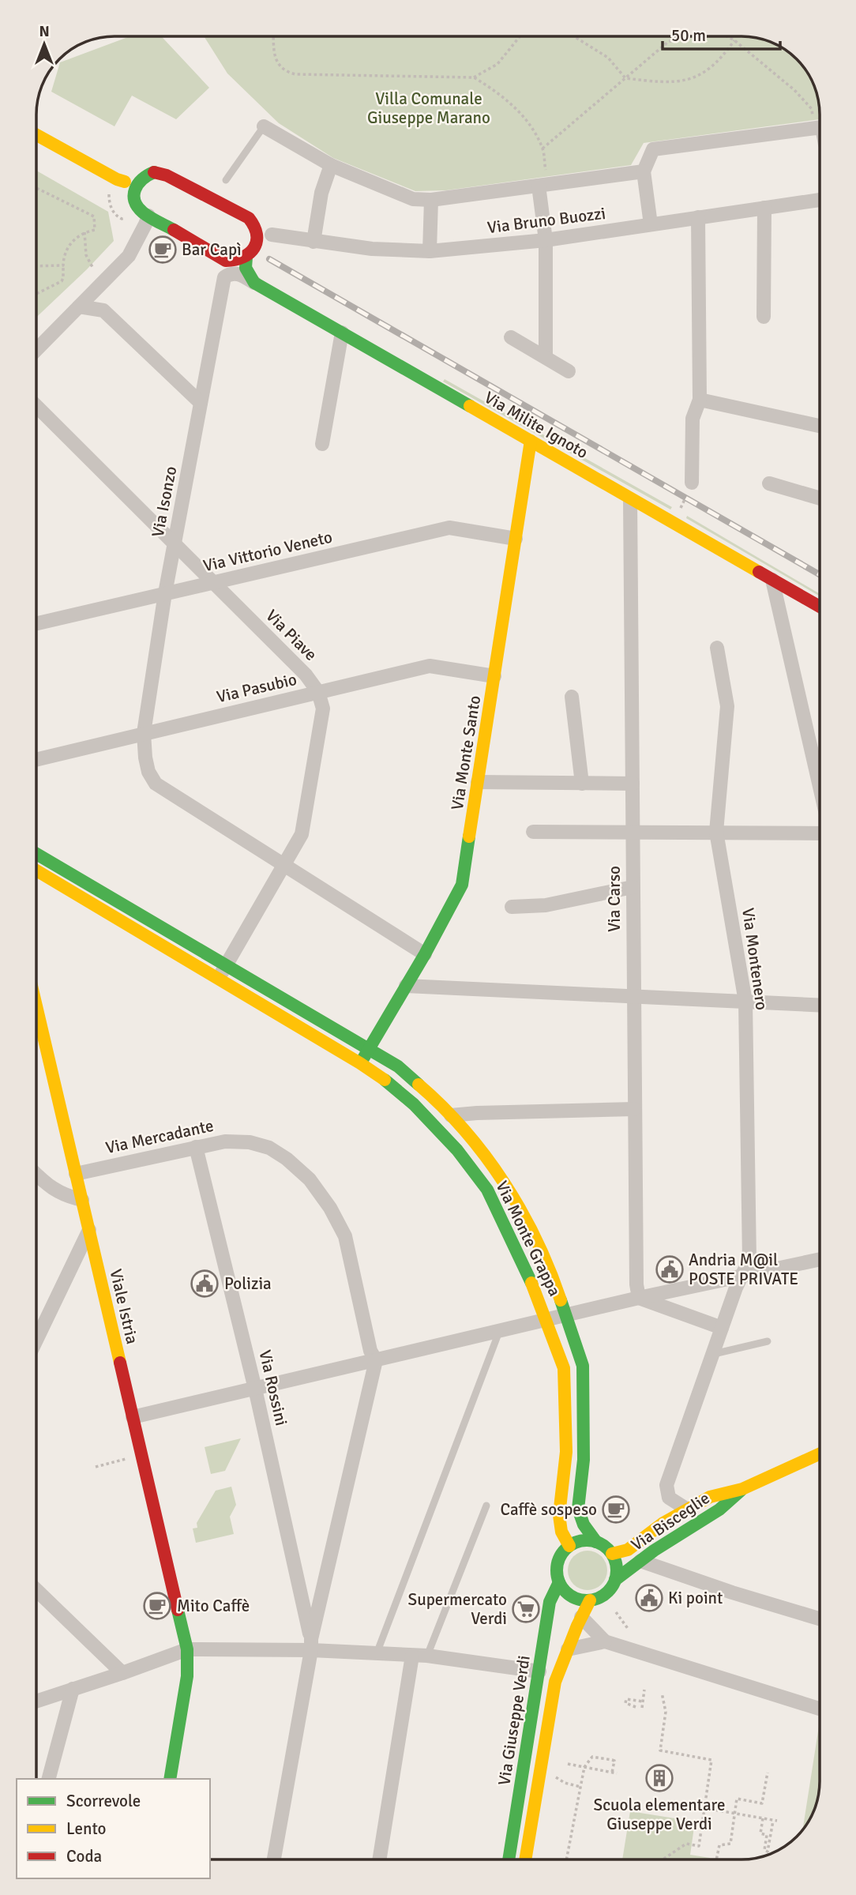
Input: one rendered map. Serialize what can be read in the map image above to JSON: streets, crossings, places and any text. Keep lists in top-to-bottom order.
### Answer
{
  "streets": {
    "main road": [
      "Via Milite Ignoto",
      "Via Monte Santo",
      "Via Monte Grappa",
      "Viale Istria",
      "Via Bisceglie",
      "Via Giuseppe Verdi"
    ],
    "street": [
      "Via Bruno Buozzi",
      "Via Isonzo",
      "Via Vittorio Veneto",
      "Via Piave",
      "Via Pasubio",
      "Via Carso",
      "Via Montenero",
      "Via Mercadante",
      "Via Rossini"
    ]
  },
  "crossings": [
    ["Via Milite Ignoto", "Via Monte Santo"],
    ["Via Milite Ignoto", "Via Carso"],
    ["Via Isonzo", "Via Vittorio Veneto"],
    ["Via Isonzo", "Via Piave"],
    ["Via Isonzo", "Via Pasubio"],
    ["Via Isonzo", "Via Monte Santo"],
    ["Via Vittorio Veneto", "Via Piave"],
    ["Via Vittorio Veneto", "Via Monte Santo"],
    ["Via Piave", "Via Pasubio"],
    ["Via Pasubio", "Via Monte Santo"],
    ["Via Monte Santo", "Via Monte Grappa"],
    ["Via Montenero", "Via Bisceglie"],
    ["Via Mercadante", "Viale Istria"],
    ["Via Mercadante", "Via Rossini"],
    ["Via Bisceglie", "Via Giuseppe Verdi"]
  ],
  "parks": ["Villa Comunale Giuseppe Marano"],
  "places": {
    "cafe": ["Bar Capì", "Caffè sospeso", "Mito Caffè"],
    "public building": ["Andria M@il POSTE PRIVATE", "Polizia", "Ki point"],
    "supermarket": ["Supermercato Verdi"],
    "building": ["Scuola elementare Giuseppe Verdi"]
  },
  "legend": ["Scorrevole", "Lento", "Coda"],
  "scale_bar": "50 m",
  "north": "top"
}
